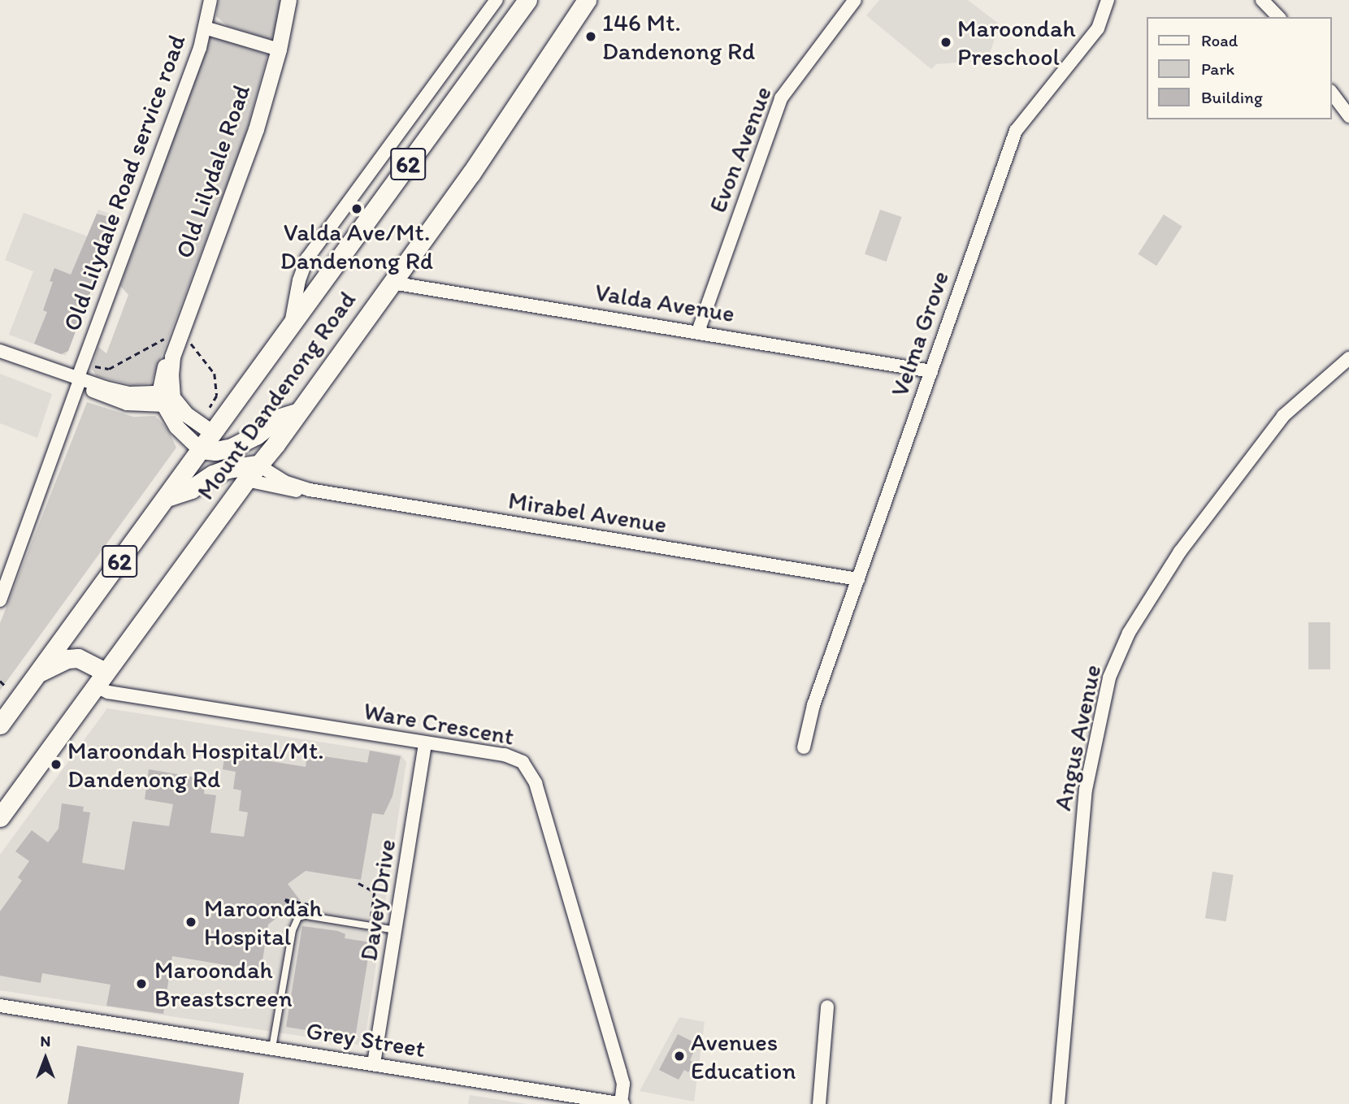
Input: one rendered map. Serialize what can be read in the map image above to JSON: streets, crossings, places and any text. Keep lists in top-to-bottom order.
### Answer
{
  "streets": {
    "main road": ["62", "Mount Dandenong Road"],
    "street": [
      "Evon Avenue",
      "Old Lilydale Road",
      "Old Lilydale Road service road",
      "Valda Avenue",
      "Velma Grove",
      "Mirabel Avenue",
      "Ware Crescent",
      "Angus Avenue",
      "Davey Drive",
      "Grey Street"
    ]
  },
  "crossings": [
    ["Evon Avenue", "Valda Avenue"],
    ["Valda Avenue", "Velma Grove"],
    ["Valda Avenue", "Mount Dandenong Road"],
    ["Velma Grove", "Mirabel Avenue"],
    ["Mount Dandenong Road", "Mirabel Avenue"],
    ["Mount Dandenong Road", "Ware Crescent"],
    ["Ware Crescent", "Davey Drive"],
    ["Ware Crescent", "Grey Street"],
    ["Davey Drive", "Grey Street"]
  ],
  "places": [
    "146 Mt. Dandenong Rd",
    "Maroondah Preschool",
    "Valda Ave/Mt. Dandenong Rd",
    "Maroondah Hospital/Mt. Dandenong Rd",
    "Maroondah Hospital",
    "Maroondah Breastscreen",
    "Avenues Education"
  ],
  "legend": ["Road", "Park", "Building"],
  "north": "top"
}
